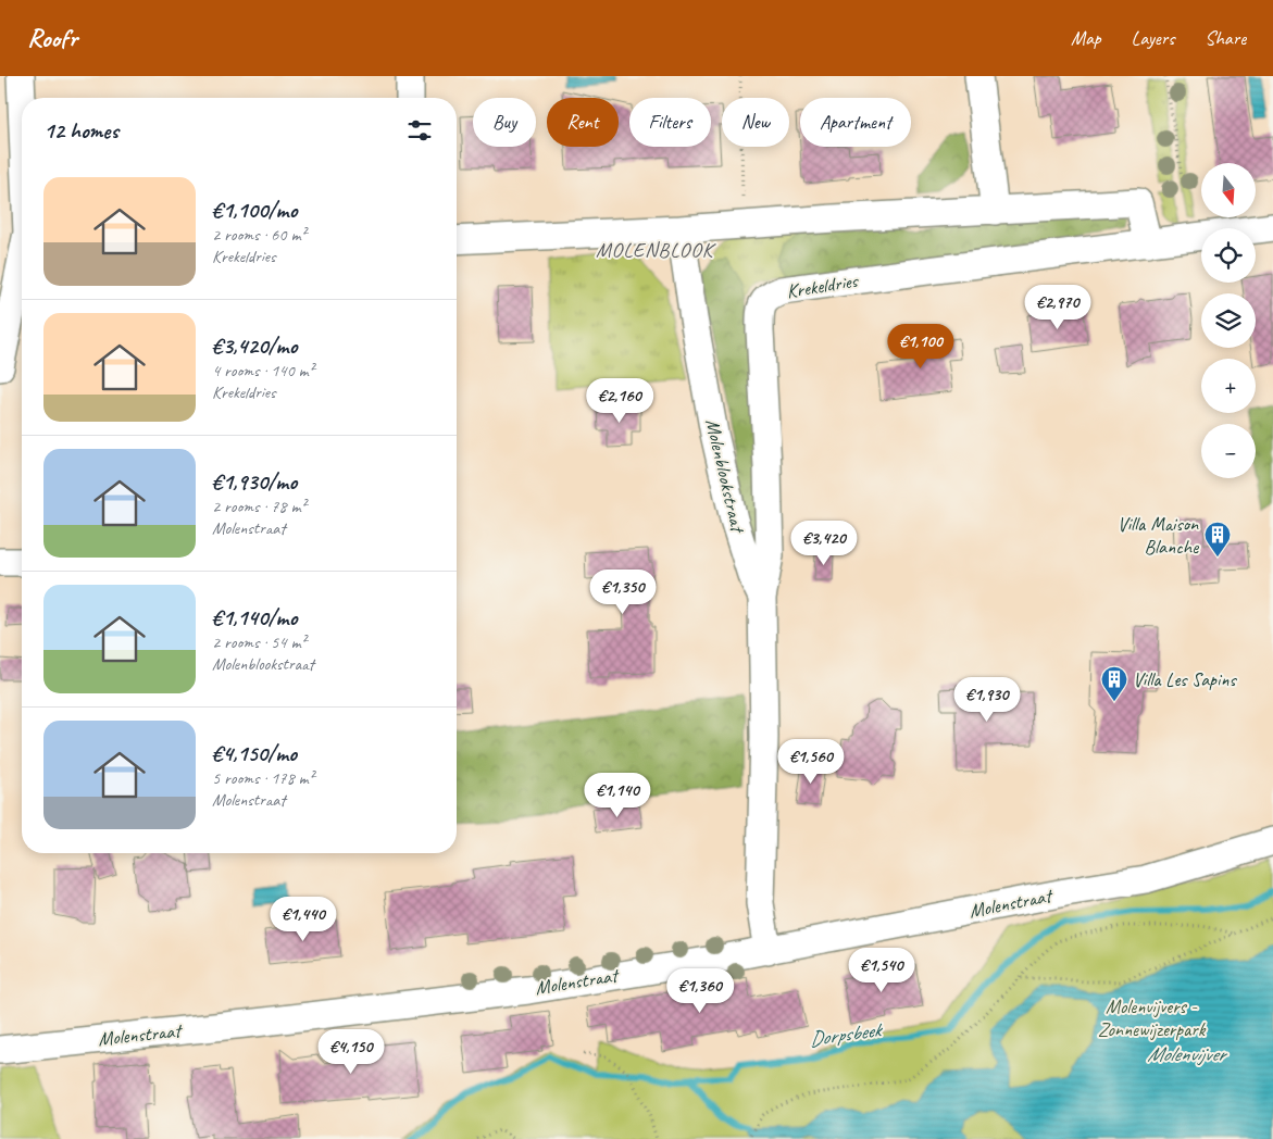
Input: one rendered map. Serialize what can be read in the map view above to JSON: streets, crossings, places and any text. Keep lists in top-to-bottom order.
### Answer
{
  "streets": {
    "street": ["Krekeldries", "Molenblookstraat", "Molenstraat"]
  },
  "crossings": [
    ["Krekeldries", "Molenblookstraat"],
    ["Molenblookstraat", "Molenstraat"]
  ],
  "districts": ["MOLENBLOOK"],
  "water": ["Dorpsbeek", "Molenvijver"],
  "parks": ["Molenvijvers - Zonnewijzerpark"],
  "places": {
    "building": ["Villa Maison Blanche", "Villa Les Sapins"]
  },
  "north": "bottom",
  "page": {
    "header": "Roofr",
    "nav": ["Map", "Layers", "Share"],
    "chip": [
      "Buy",
      "Rent",
      "Filters",
      "New",
      "Apartment"
    ],
    "heading": "12 homes",
    "map_buttons": ["+", "−"],
    "list": [
      {
        "name": "€1,100/mo",
        "note": "2 rooms · 60 m² · Krekeldries"
      },
      {
        "name": "€3,420/mo",
        "note": "4 rooms · 140 m² · Krekeldries"
      },
      {
        "name": "€1,930/mo",
        "note": "2 rooms · 78 m² · Molenstraat"
      },
      {
        "name": "€1,140/mo",
        "note": "2 rooms · 54 m² · Molenblookstraat"
      },
      {
        "name": "€4,150/mo",
        "note": "5 rooms · 178 m² · Molenstraat"
      }
    ],
    "price": [
      "€2,970",
      "€1,100",
      "€2,160",
      "€3,420",
      "€1,350",
      "€1,930",
      "€1,560",
      "€1,140",
      "€1,440",
      "€1,540",
      "€1,360",
      "€4,150"
    ]
  }
}
